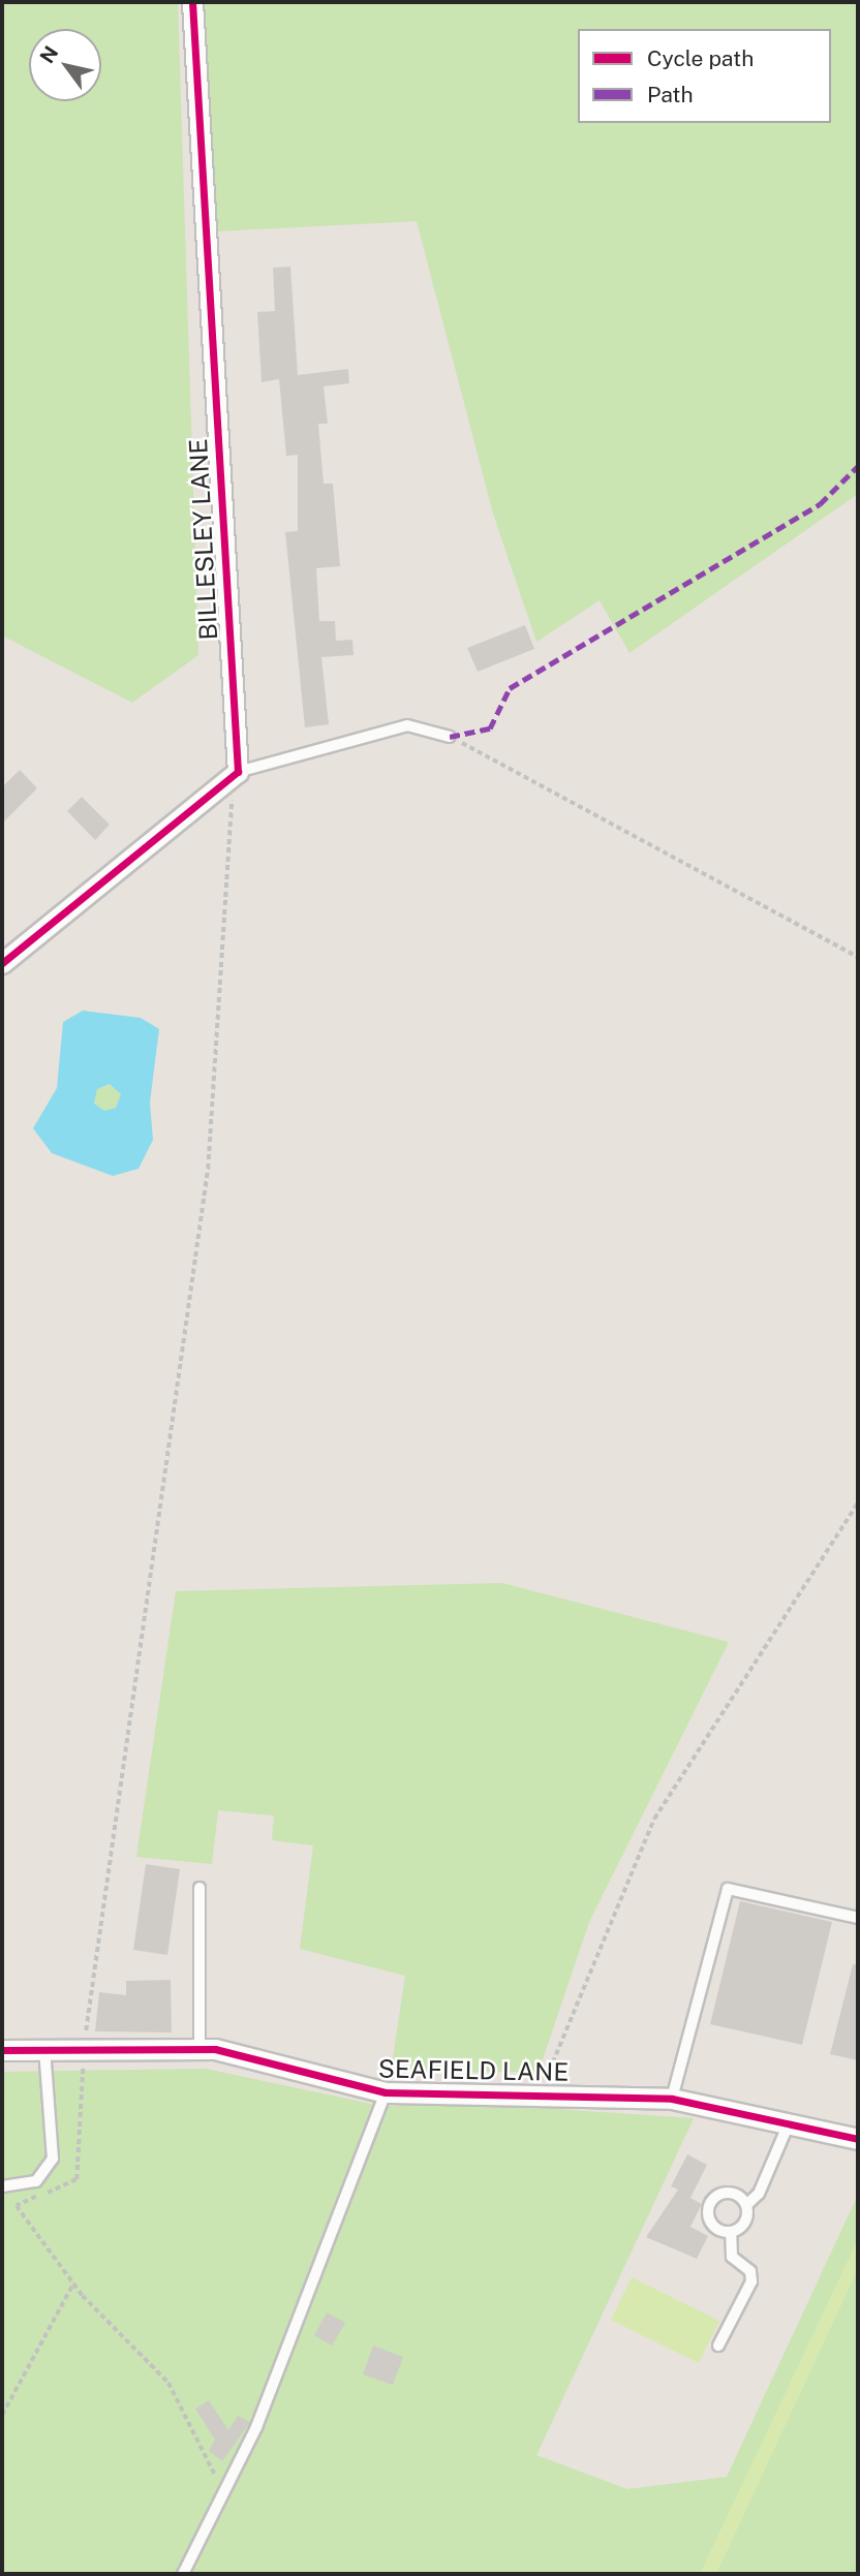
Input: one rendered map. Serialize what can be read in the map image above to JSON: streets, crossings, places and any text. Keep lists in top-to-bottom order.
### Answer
{
  "streets": {
    "street": ["BILLESLEY LANE", "SEAFIELD LANE"]
  },
  "legend": ["Cycle path", "Path"],
  "north": "top left"
}
